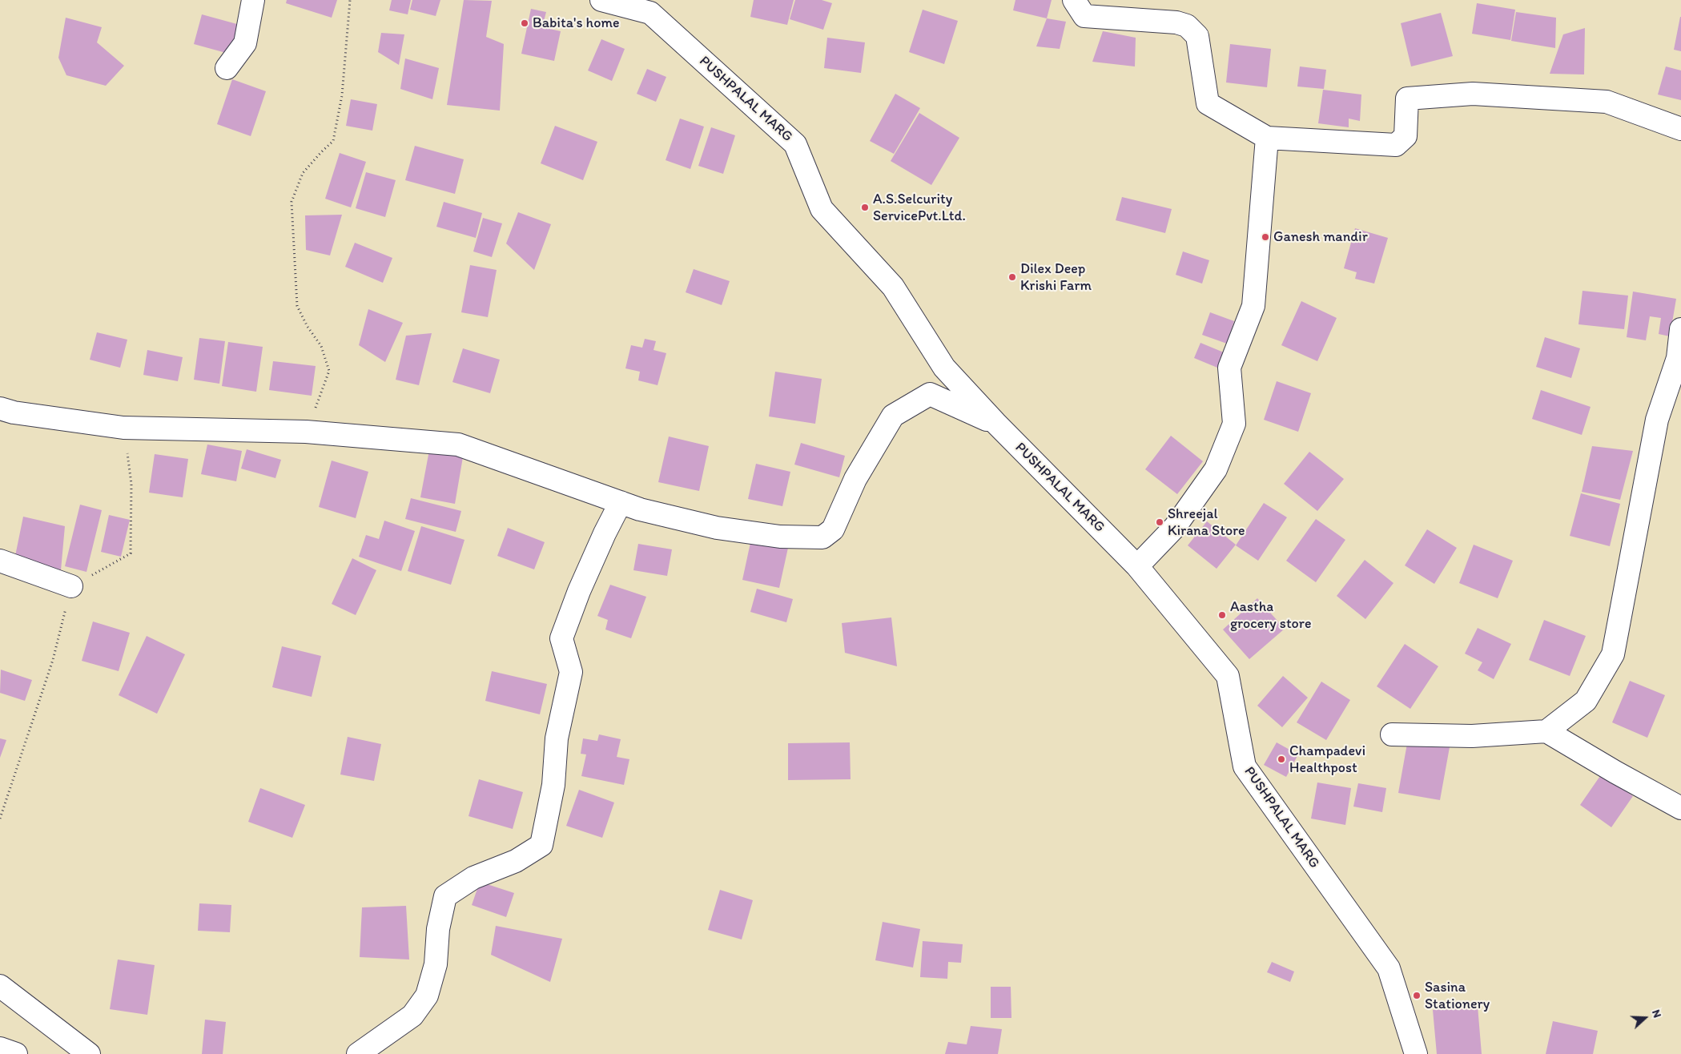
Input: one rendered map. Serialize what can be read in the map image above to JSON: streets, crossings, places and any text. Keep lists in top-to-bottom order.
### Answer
{
  "streets": {
    "street": ["PUSHPALAL MARG"]
  },
  "places": [
    "Babita's home",
    "A.S.Selcurity ServicePvt.Ltd.",
    "Ganesh mandir",
    "Dilex Deep Krishi Farm",
    "Shreejal Kirana Store",
    "Aastha grocery store",
    "Champadevi Healthpost",
    "Sasina Stationery"
  ],
  "north": "right"
}
